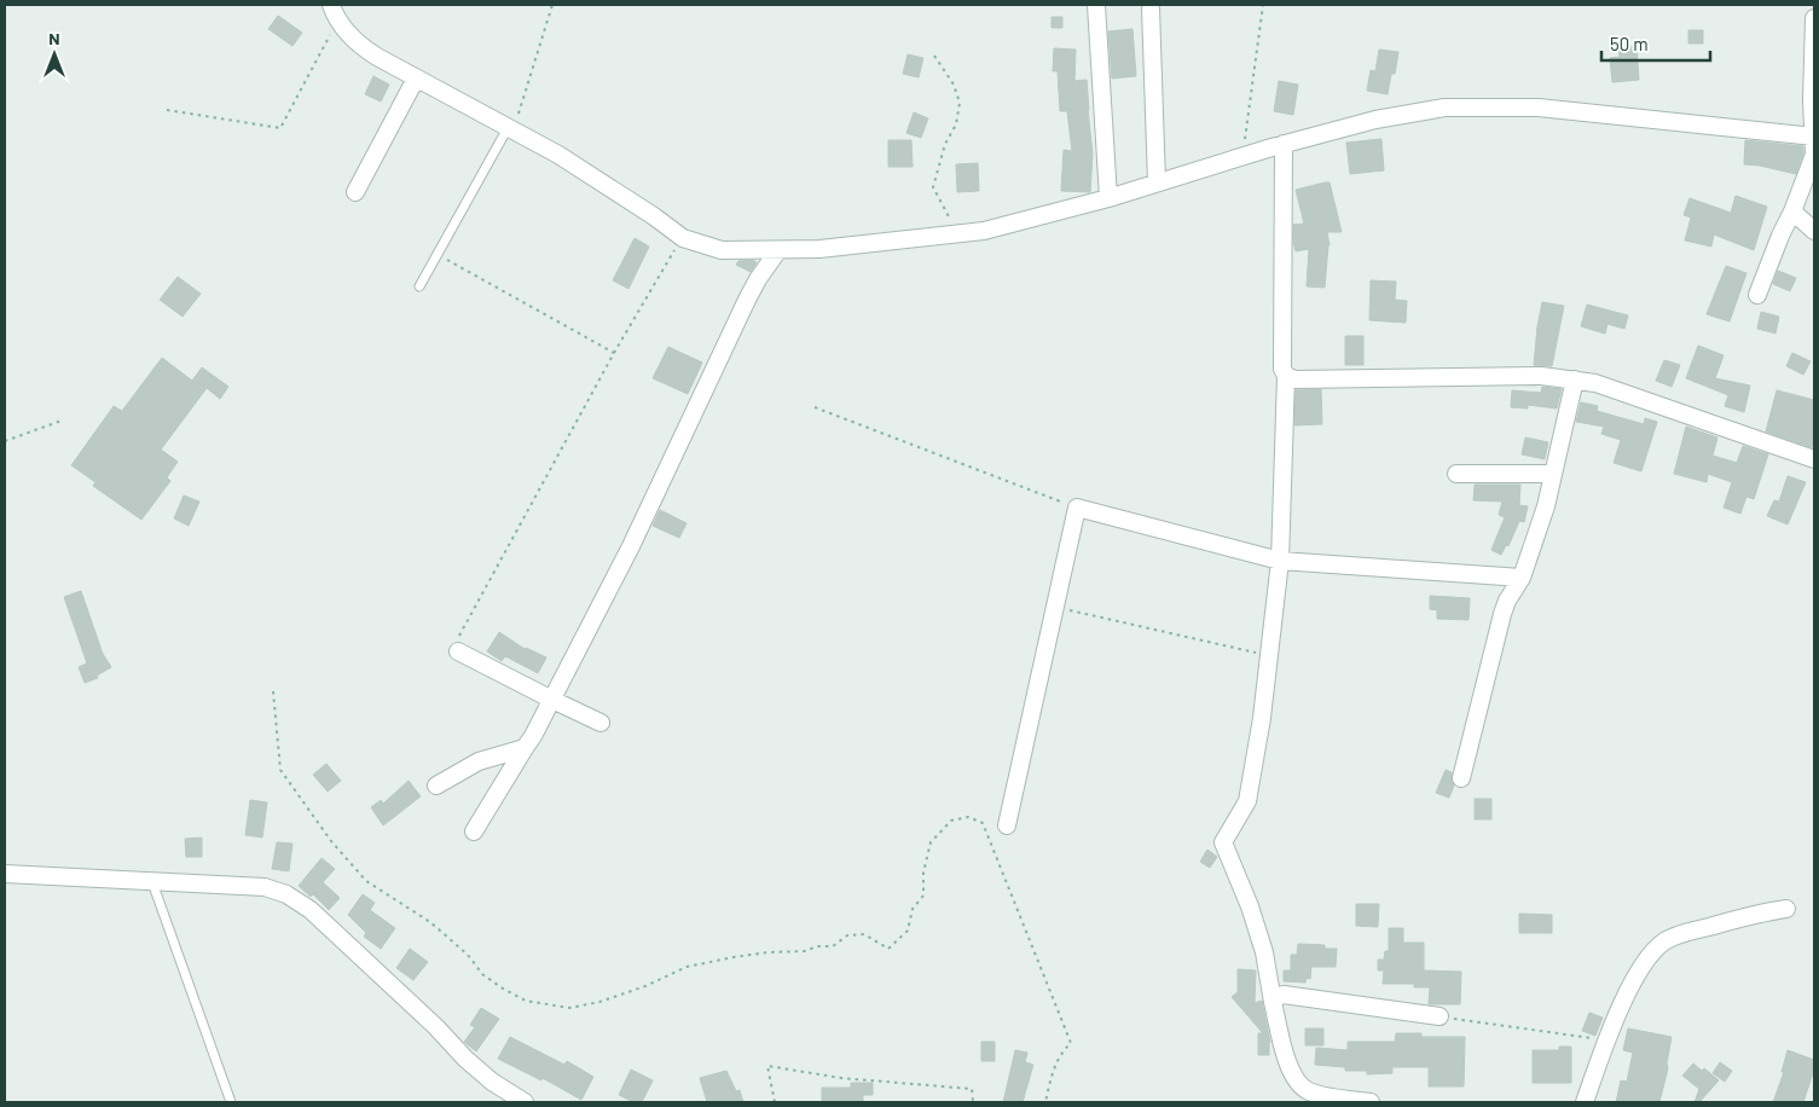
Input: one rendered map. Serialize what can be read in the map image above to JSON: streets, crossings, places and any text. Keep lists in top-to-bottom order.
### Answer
{
  "scale_bar": "50 m",
  "north": "top"
}
